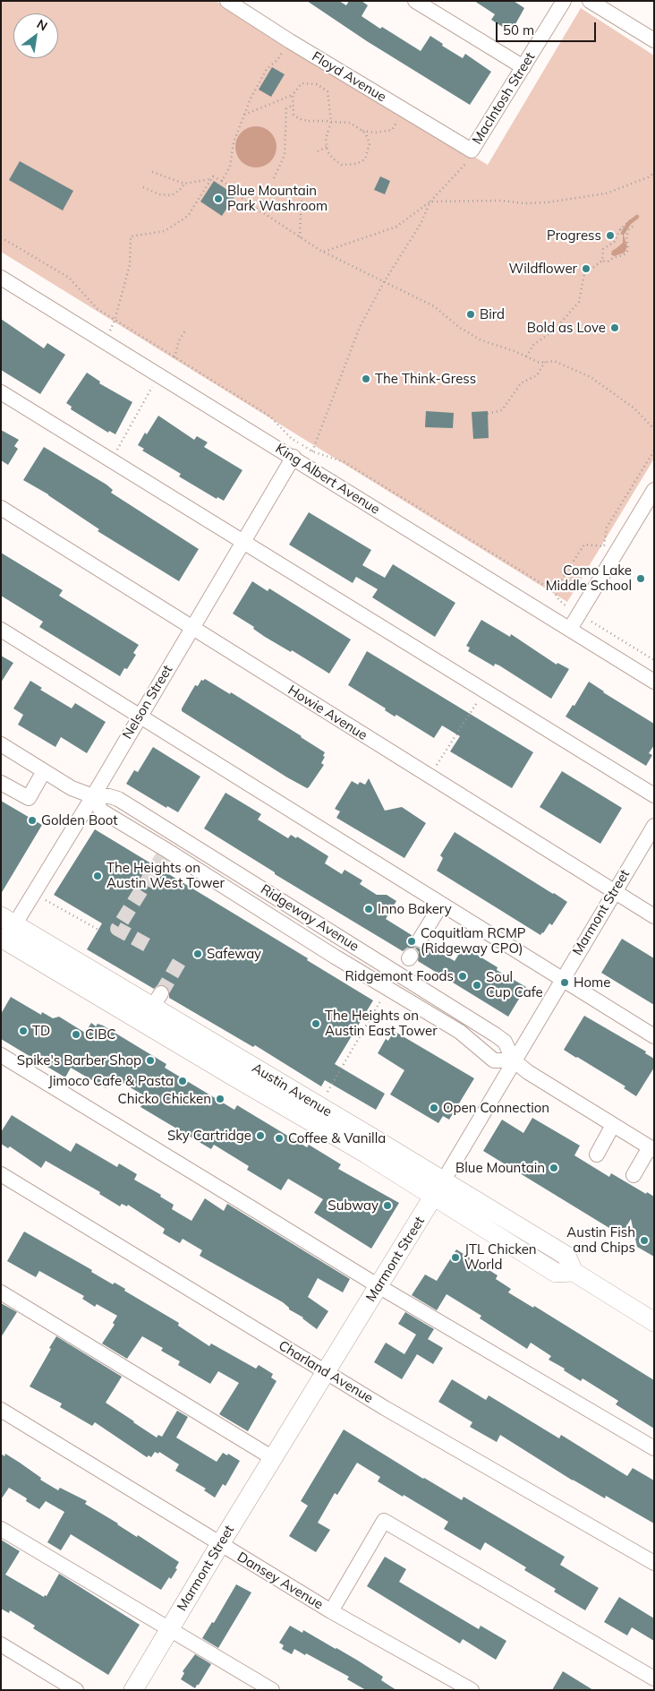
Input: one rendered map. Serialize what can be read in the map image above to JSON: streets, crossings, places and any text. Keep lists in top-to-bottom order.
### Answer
{
  "streets": {
    "main road": ["Marmont Street", "Austin Avenue"],
    "street": [
      "Floyd Avenue",
      "MacIntosh Street",
      "King Albert Avenue",
      "Nelson Street",
      "Howie Avenue",
      "Ridgeway Avenue",
      "Charland Avenue",
      "Dansey Avenue"
    ]
  },
  "crossings": [
    ["Floyd Avenue", "MacIntosh Street"],
    ["King Albert Avenue", "Nelson Street"],
    ["Nelson Street", "Howie Avenue"],
    ["Nelson Street", "Ridgeway Avenue"],
    ["Nelson Street", "Austin Avenue"],
    ["Howie Avenue", "Marmont Street"],
    ["Marmont Street", "Ridgeway Avenue"],
    ["Marmont Street", "Austin Avenue"],
    ["Marmont Street", "Charland Avenue"],
    ["Marmont Street", "Dansey Avenue"]
  ],
  "places": [
    "Blue Mountain Park Washroom",
    "Progress",
    "Wildflower",
    "Bird",
    "Bold as Love",
    "The Think-Gress",
    "Como Lake Middle School",
    "Golden Boot",
    "The Heights on Austin West Tower",
    "Inno Bakery",
    "Coquitlam RCMP (Ridgeway CPO)",
    "Safeway",
    "Ridgemont Foods",
    "Home",
    "Soul Cup Cafe",
    "The Heights on Austin East Tower",
    "TD",
    "CIBC",
    "Spike's Barber Shop",
    "Jimoco Cafe & Pasta",
    "Chicko Chicken",
    "Open Connection",
    "Sky Cartridge",
    "Coffee & Vanilla",
    "Blue Mountain",
    "Subway",
    "Austin Fish and Chips",
    "JTL Chicken World"
  ],
  "scale_bar": "50 m",
  "north": "top right"
}
